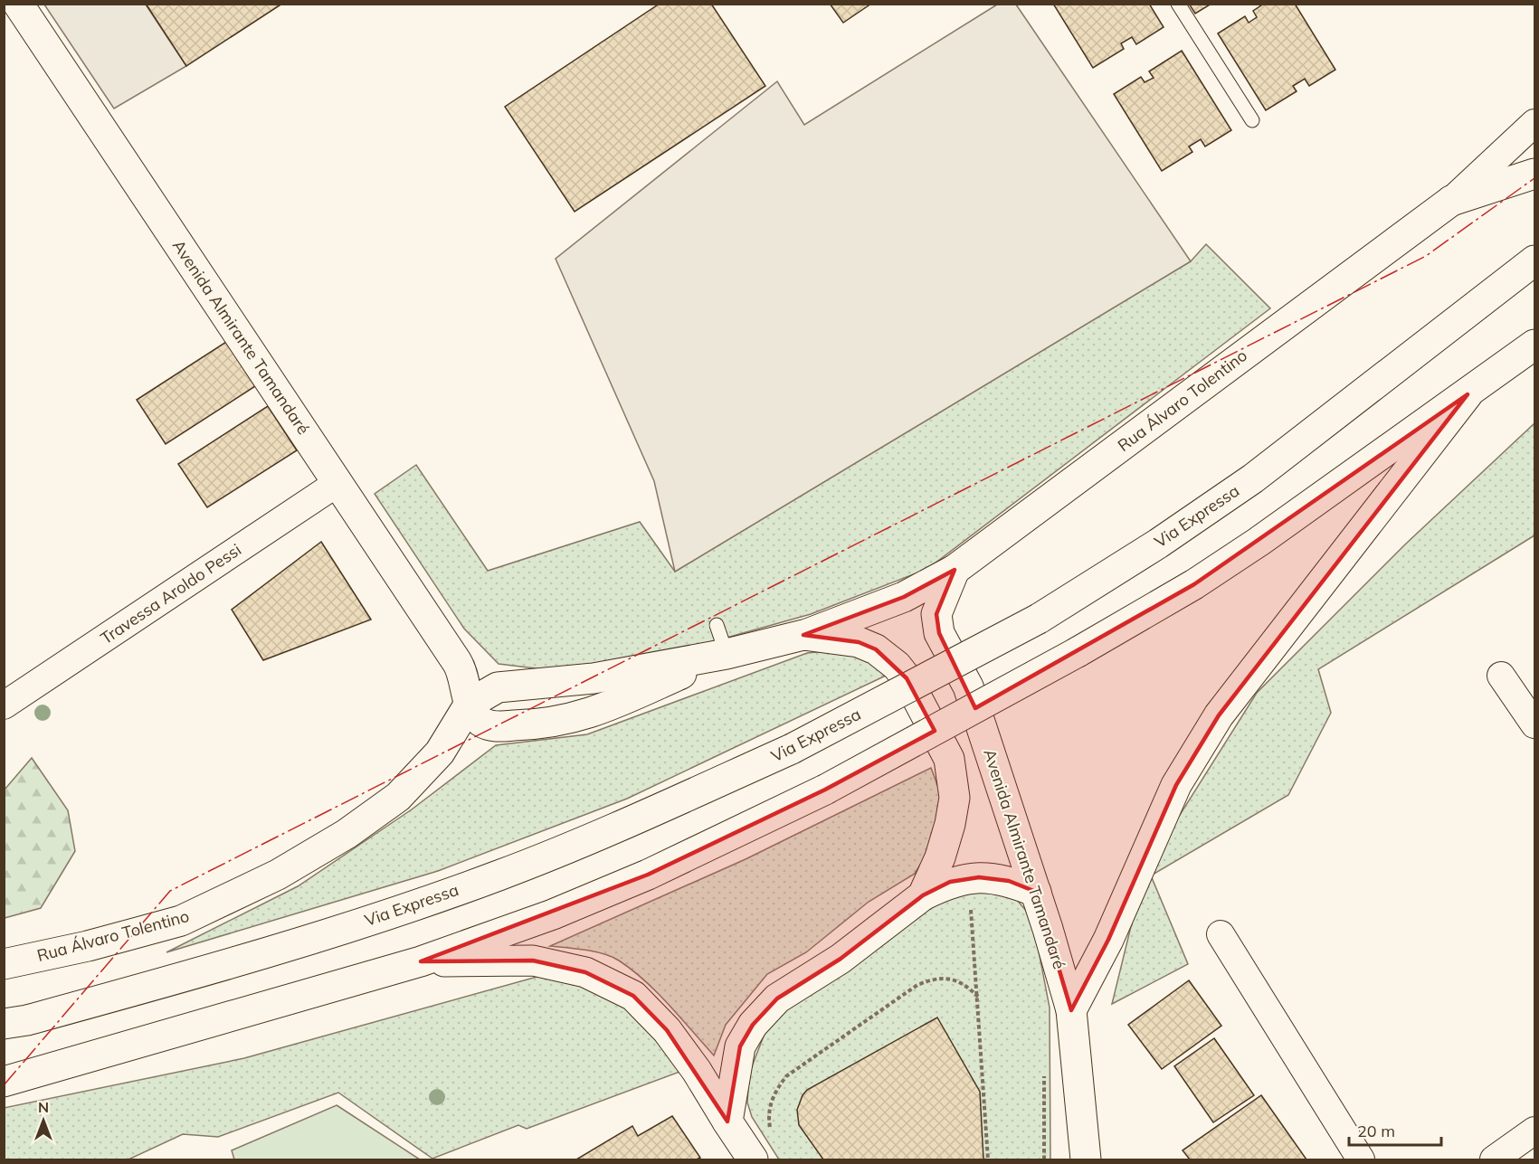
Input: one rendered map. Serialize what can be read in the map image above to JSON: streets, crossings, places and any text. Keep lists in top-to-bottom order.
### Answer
{
  "streets": {
    "main road": ["Avenida Almirante Tamandaré", "Rua Álvaro Tolentino", "Via Expressa"],
    "street": ["Travessa Aroldo Pessi"]
  },
  "crossings": [
    ["Avenida Almirante Tamandaré", "Rua Álvaro Tolentino"],
    ["Avenida Almirante Tamandaré", "Travessa Aroldo Pessi"]
  ],
  "scale_bar": "20 m",
  "north": "top"
}
